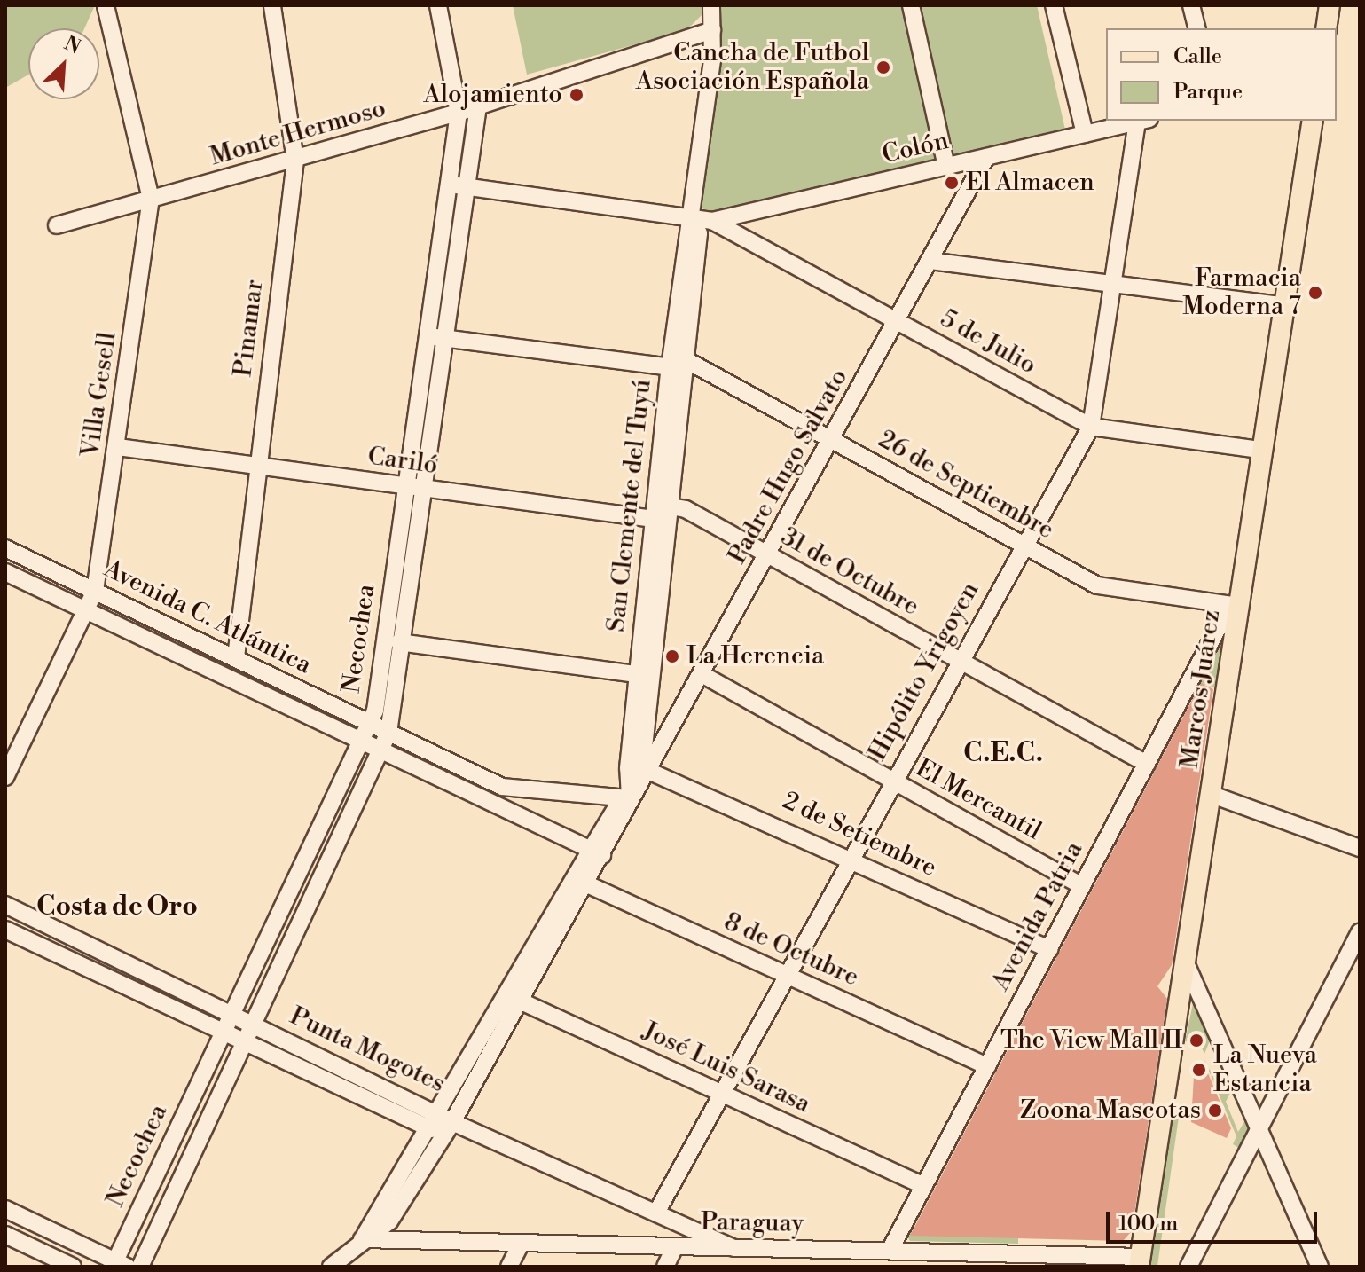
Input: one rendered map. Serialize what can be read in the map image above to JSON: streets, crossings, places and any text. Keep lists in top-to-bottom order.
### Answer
{
  "streets": {
    "main road": ["Marcos Juárez"],
    "street": [
      "Monte Hermoso",
      "Colón",
      "Pinamar",
      "5 de Julio",
      "Villa Gesell",
      "Cariló",
      "Padre Hugo Salvato",
      "26 de Septiembre",
      "San Clemente del Tuyú",
      "31 de Octubre",
      "Avenida C. Atlántica",
      "Necochea",
      "Hipólito Yrigoyen",
      "El Mercantil",
      "2 de Setiembre",
      "Avenida Patria",
      "8 de Octubre",
      "Punta Mogotes",
      "José Luis Sarasa",
      "Paraguay"
    ]
  },
  "crossings": [
    ["Monte Hermoso", "Pinamar"],
    ["Monte Hermoso", "Villa Gesell"],
    ["Monte Hermoso", "San Clemente del Tuyú"],
    ["Monte Hermoso", "Necochea"],
    ["Colón", "5 de Julio"],
    ["Colón", "Padre Hugo Salvato"],
    ["Colón", "San Clemente del Tuyú"],
    ["Colón", "Necochea"],
    ["Colón", "Hipólito Yrigoyen"],
    ["Pinamar", "Cariló"],
    ["Pinamar", "Avenida C. Atlántica"],
    ["5 de Julio", "Padre Hugo Salvato"],
    ["5 de Julio", "Hipólito Yrigoyen"],
    ["5 de Julio", "Marcos Juárez"],
    ["Villa Gesell", "Cariló"],
    ["Villa Gesell", "Avenida C. Atlántica"],
    ["Cariló", "San Clemente del Tuyú"],
    ["Cariló", "Necochea"],
    ["Padre Hugo Salvato", "26 de Septiembre"],
    ["Padre Hugo Salvato", "San Clemente del Tuyú"],
    ["Padre Hugo Salvato", "31 de Octubre"],
    ["Padre Hugo Salvato", "Avenida C. Atlántica"],
    ["Padre Hugo Salvato", "El Mercantil"],
    ["Padre Hugo Salvato", "2 de Setiembre"],
    ["Padre Hugo Salvato", "8 de Octubre"],
    ["Padre Hugo Salvato", "Punta Mogotes"],
    ["Padre Hugo Salvato", "José Luis Sarasa"],
    ["Padre Hugo Salvato", "Paraguay"],
    ["26 de Septiembre", "San Clemente del Tuyú"],
    ["26 de Septiembre", "Hipólito Yrigoyen"],
    ["26 de Septiembre", "Marcos Juárez"],
    ["26 de Septiembre", "Avenida Patria"],
    ["San Clemente del Tuyú", "31 de Octubre"],
    ["San Clemente del Tuyú", "Avenida C. Atlántica"],
    ["San Clemente del Tuyú", "2 de Setiembre"],
    ["31 de Octubre", "Hipólito Yrigoyen"],
    ["31 de Octubre", "Avenida Patria"],
    ["Avenida C. Atlántica", "Necochea"],
    ["Necochea", "Punta Mogotes"],
    ["Hipólito Yrigoyen", "El Mercantil"],
    ["Hipólito Yrigoyen", "2 de Setiembre"],
    ["Hipólito Yrigoyen", "8 de Octubre"],
    ["Hipólito Yrigoyen", "José Luis Sarasa"],
    ["Marcos Juárez", "Avenida Patria"],
    ["Marcos Juárez", "Paraguay"],
    ["El Mercantil", "Avenida Patria"],
    ["2 de Setiembre", "Avenida Patria"],
    ["Avenida Patria", "8 de Octubre"],
    ["Avenida Patria", "José Luis Sarasa"],
    ["Avenida Patria", "Paraguay"]
  ],
  "districts": ["C.E.C.", "Costa de Oro"],
  "places": [
    "Cancha de Futbol Asociación Española",
    "Alojamiento",
    "El Almacen",
    "Farmacia Moderna 7",
    "La Herencia",
    "The View Mall II",
    "La Nueva Estancia",
    "Zoona Mascotas"
  ],
  "legend": ["Calle", "Parque"],
  "scale_bar": "100 m",
  "north": "top right"
}
